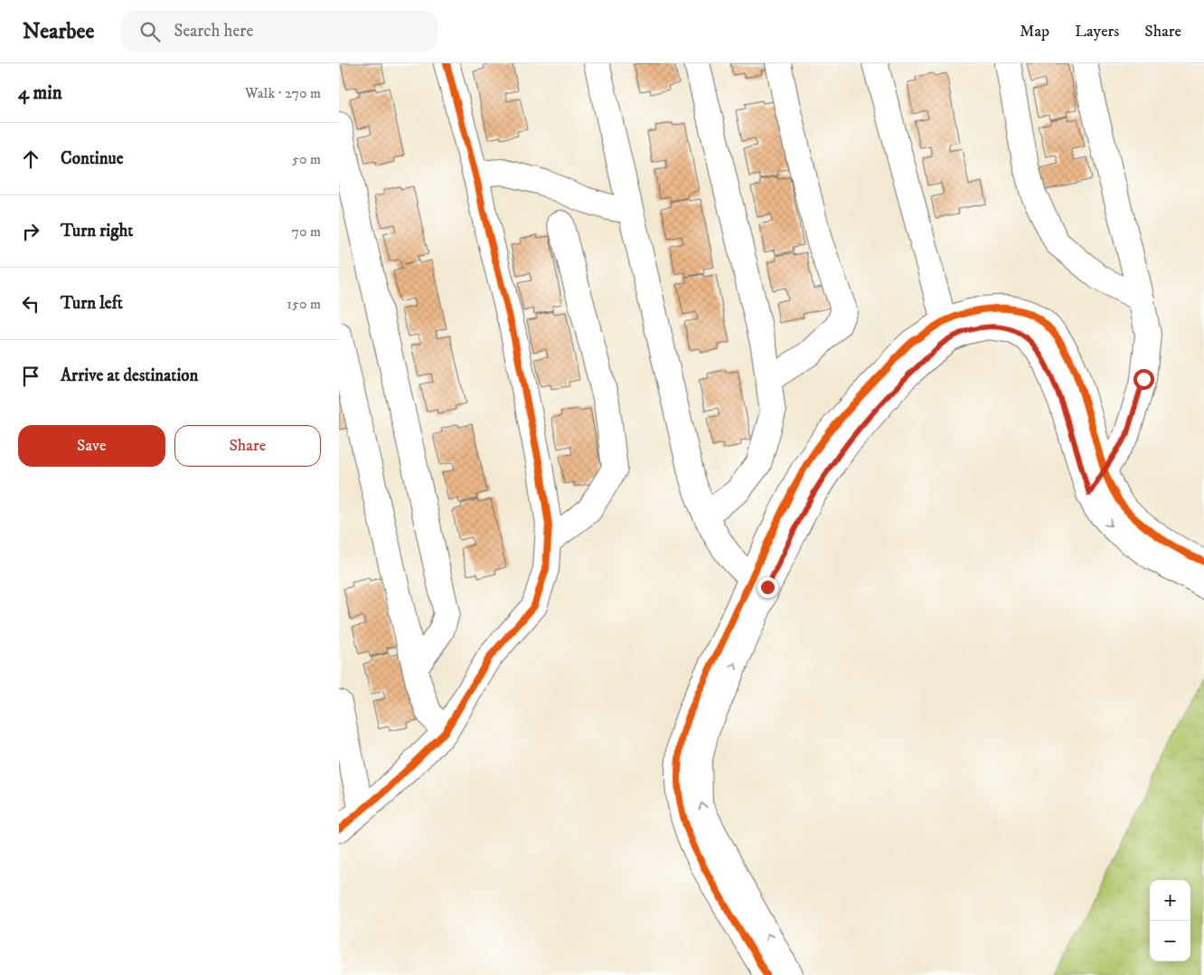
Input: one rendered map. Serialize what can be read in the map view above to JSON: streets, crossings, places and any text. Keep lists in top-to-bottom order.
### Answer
{
  "page": {
    "header": "Nearbee",
    "search": "Search here",
    "nav": ["Map", "Layers", "Share"],
    "heading": ["4 min", "Walk · 270 m"],
    "list": [
      ["Continue", "50 m"],
      ["Turn right", "70 m"],
      ["Turn left", "150 m"],
      "Arrive at destination"
    ],
    "buttons": ["Save", "Share"],
    "map_buttons": ["+", "−"]
  }
}
